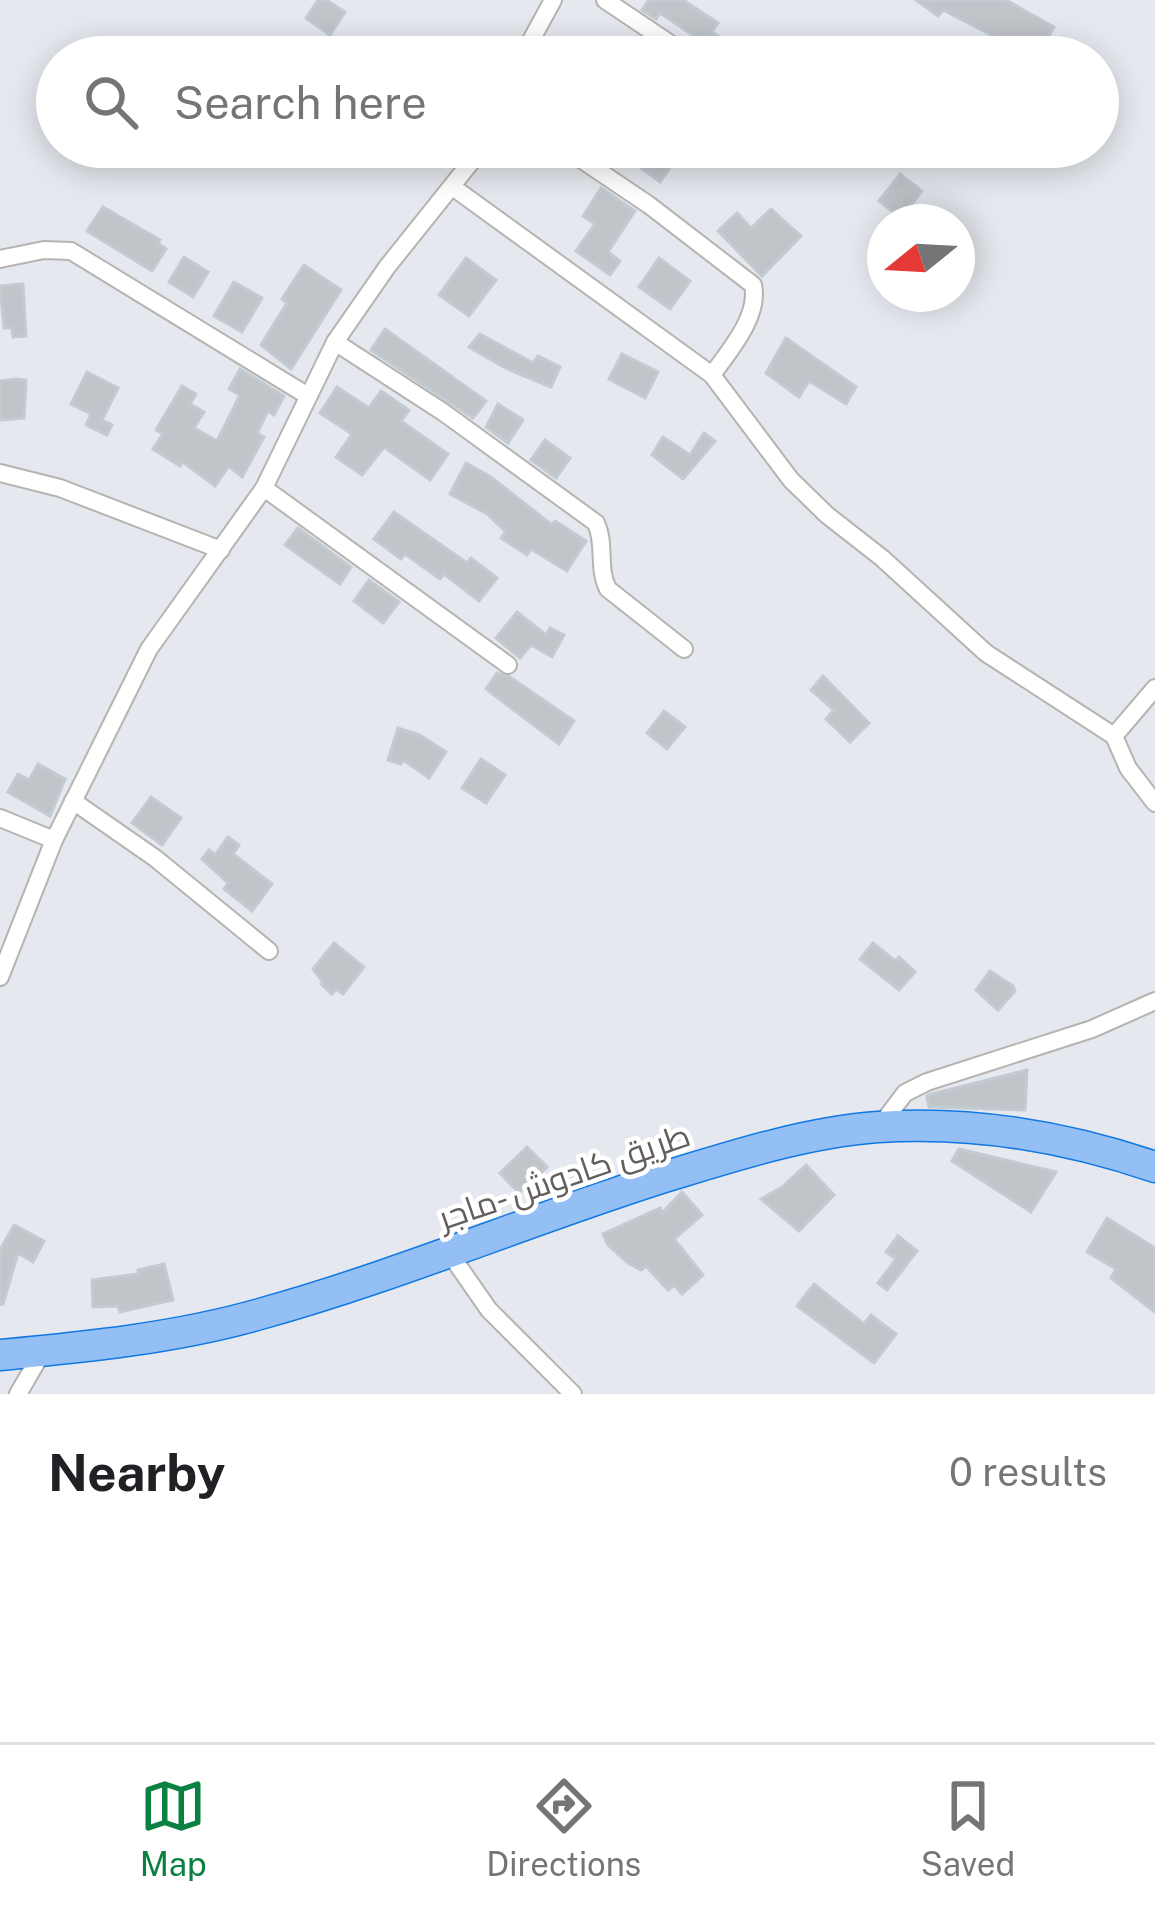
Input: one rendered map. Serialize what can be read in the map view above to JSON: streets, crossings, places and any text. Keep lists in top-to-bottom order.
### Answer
{
  "streets": {
    "highway": ["طريق كادوش -ماجر"]
  },
  "north": "left",
  "page": {
    "search": "Search here",
    "heading": ["Nearby", "0 results"],
    "nav": ["Map", "Directions", "Saved"]
  }
}
